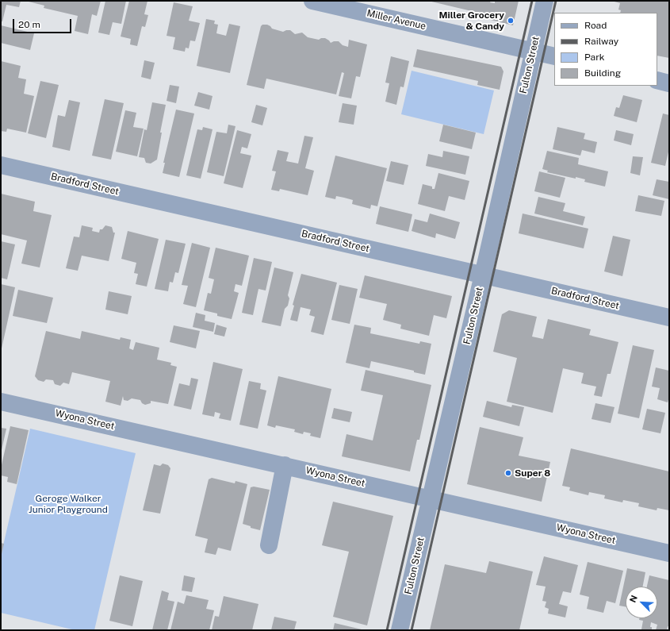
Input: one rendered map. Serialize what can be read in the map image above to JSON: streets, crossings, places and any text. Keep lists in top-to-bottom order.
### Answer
{
  "streets": {
    "street": [
      "Miller Avenue",
      "Fulton Street",
      "Bradford Street",
      "Wyona Street"
    ]
  },
  "crossings": [
    ["Miller Avenue", "Fulton Street"],
    ["Fulton Street", "Bradford Street"],
    ["Fulton Street", "Wyona Street"]
  ],
  "parks": ["Geroge Walker Junior Playground"],
  "places": ["Miller Grocery & Candy", "Super 8"],
  "legend": [
    "Road",
    "Railway",
    "Park",
    "Building"
  ],
  "scale_bar": "20 m",
  "north": "top left"
}
